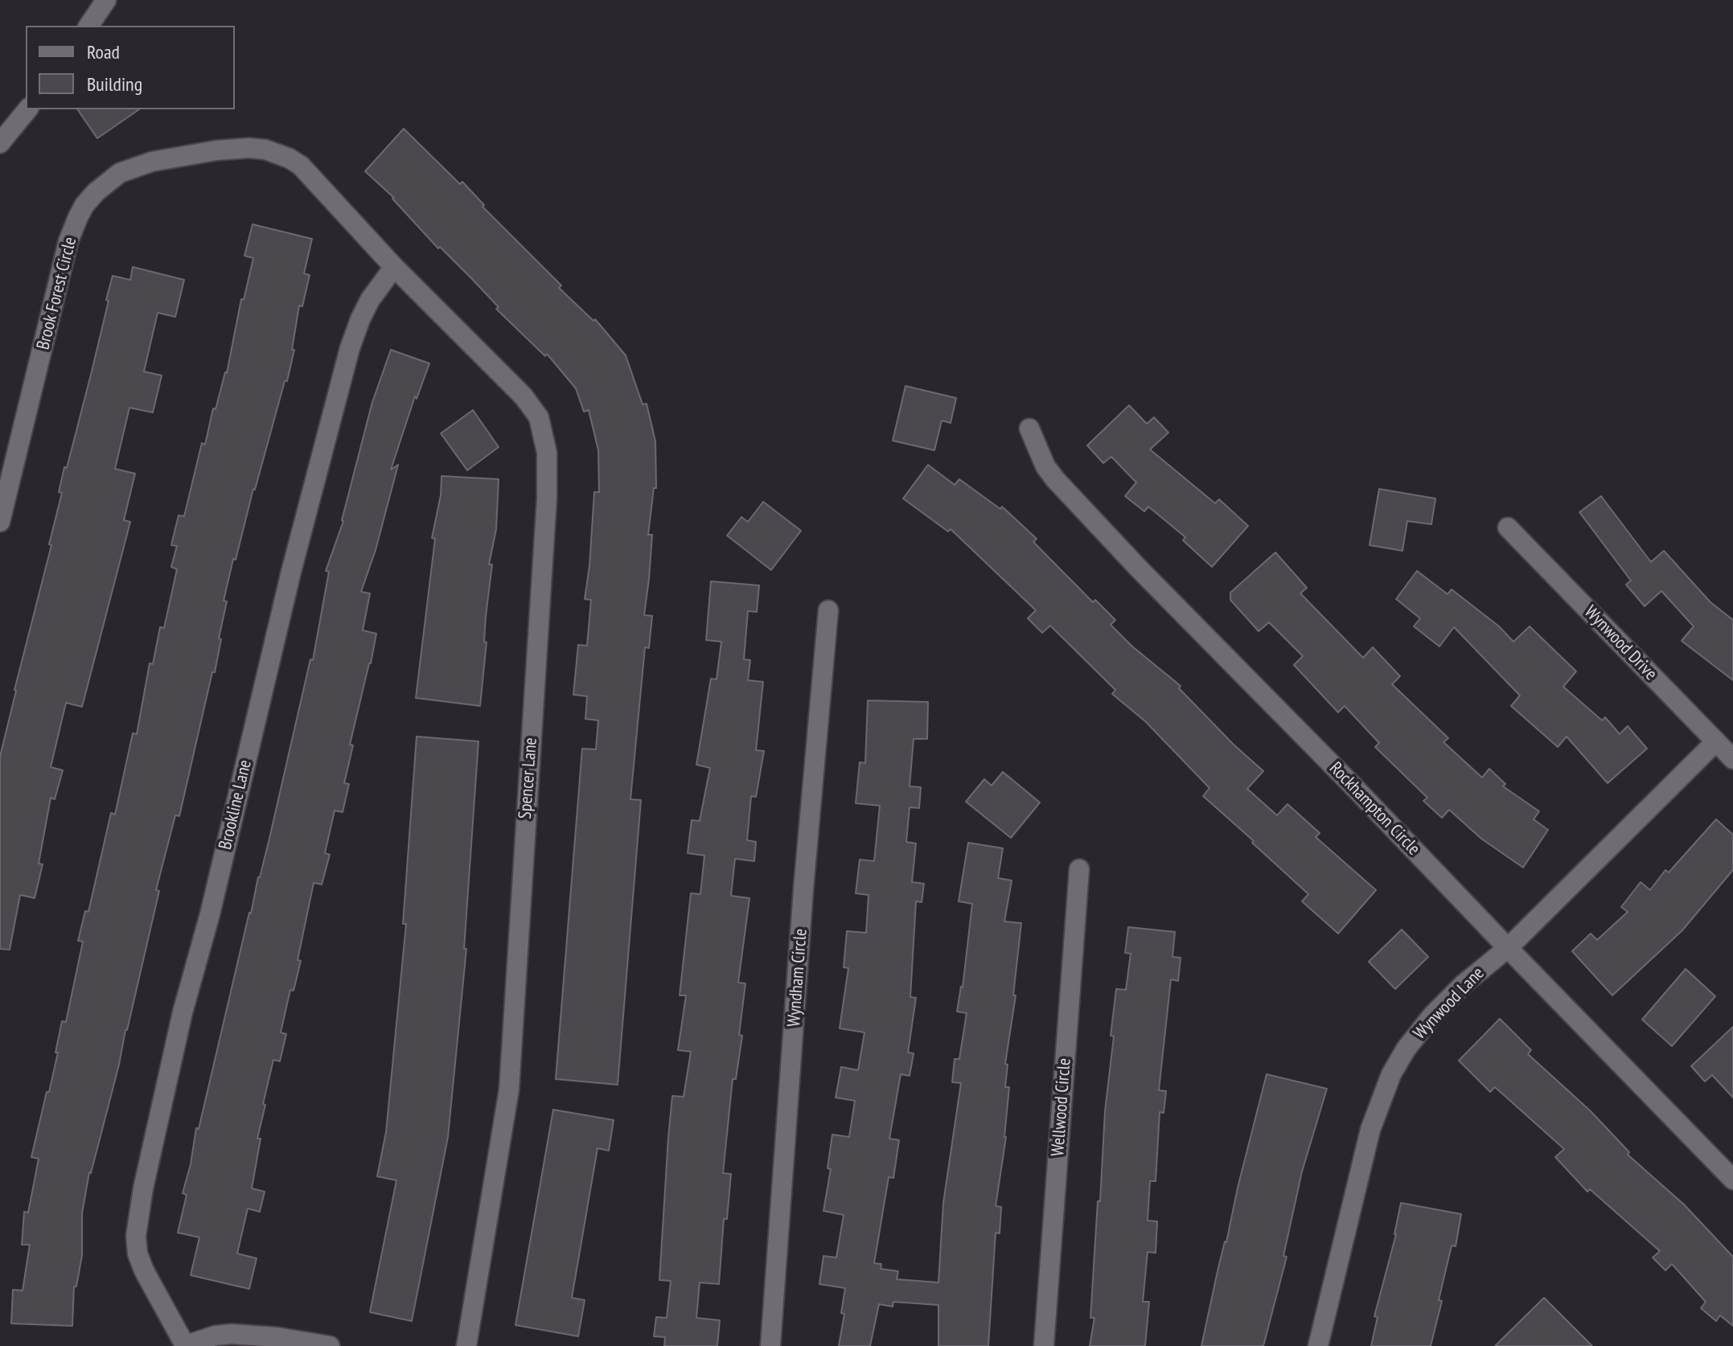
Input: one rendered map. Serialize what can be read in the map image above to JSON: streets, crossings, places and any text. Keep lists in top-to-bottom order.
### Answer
{
  "streets": {
    "street": [
      "Brook Forest Circle",
      "Wynwood Drive",
      "Spencer Lane",
      "Brookline Lane",
      "Rockhampton Circle",
      "Wyndham Circle",
      "Wynwood Lane",
      "Wellwood Circle"
    ]
  },
  "crossings": [
    ["Brook Forest Circle", "Spencer Lane"],
    ["Brook Forest Circle", "Brookline Lane"],
    ["Wynwood Drive", "Wynwood Lane"],
    ["Spencer Lane", "Brookline Lane"],
    ["Rockhampton Circle", "Wynwood Lane"]
  ],
  "legend": ["Road", "Building"]
}
